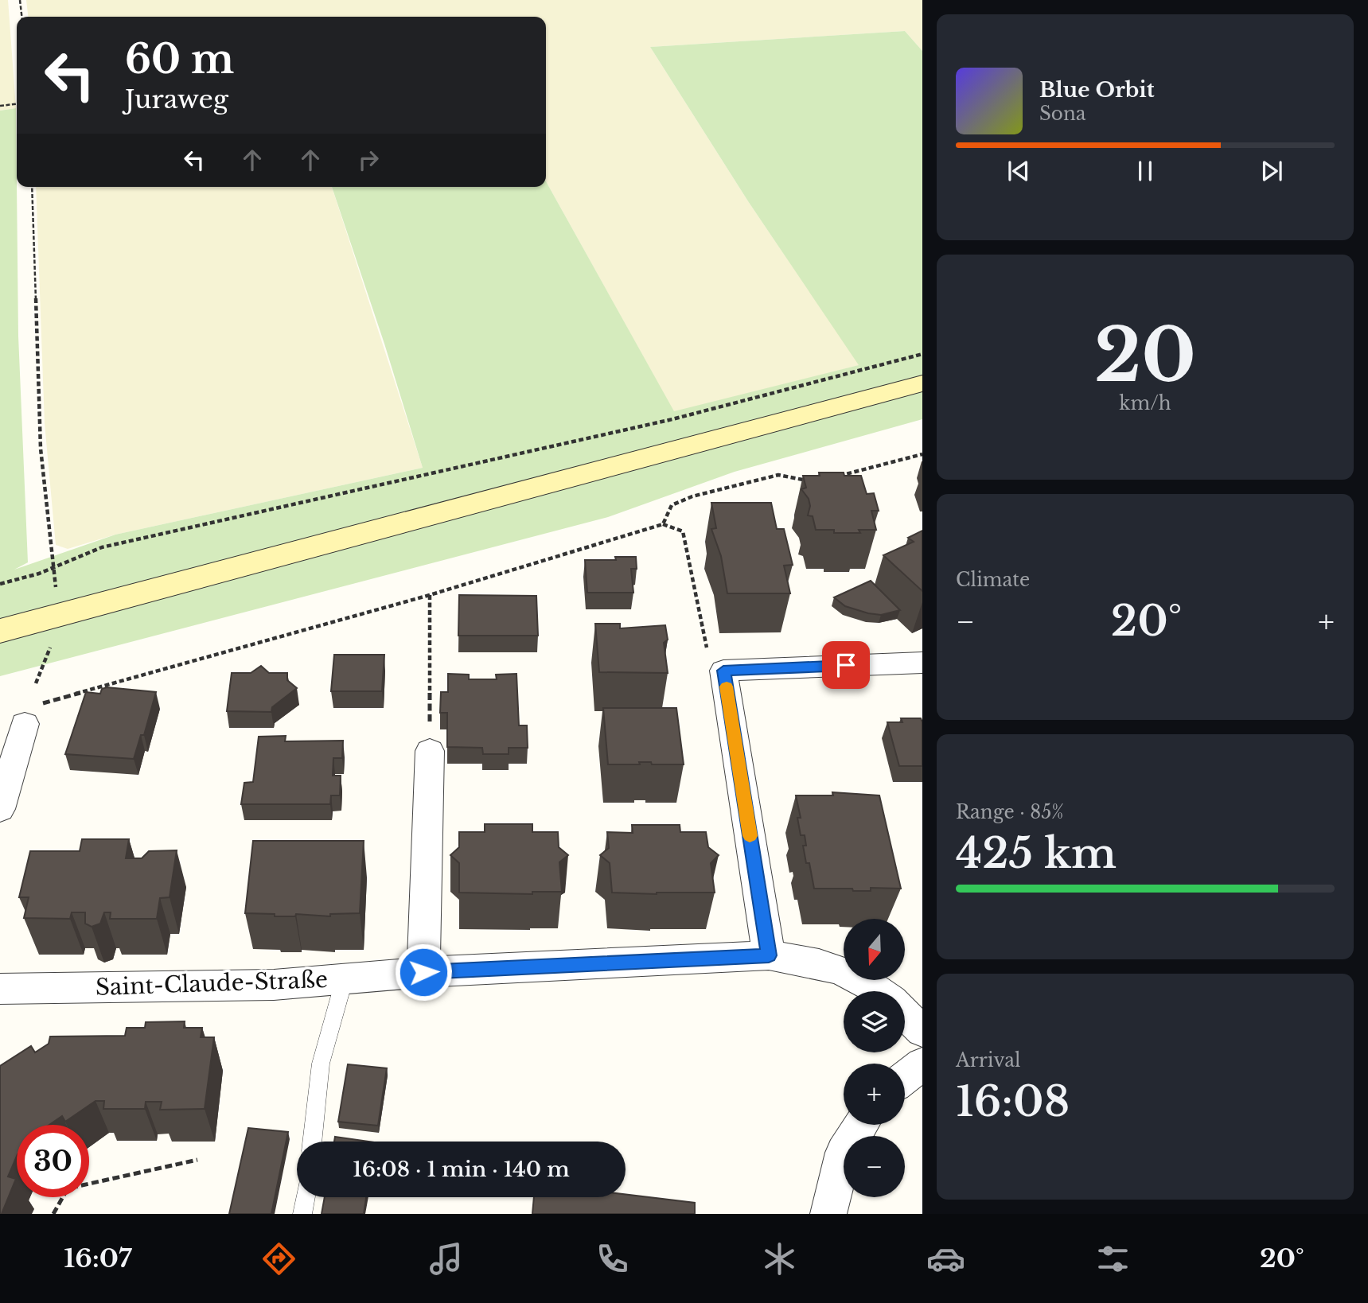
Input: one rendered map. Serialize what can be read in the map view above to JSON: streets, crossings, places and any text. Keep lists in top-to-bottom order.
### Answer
{
  "streets": {
    "street": ["Saint-Claude-Straße"]
  },
  "north": "bottom",
  "page": {
    "turn": ["60 m", "Juraweg"],
    "song": ["Blue Orbit", "Sona"],
    "tile": [
      ["20", "km/h"],
      "Climate",
      ["Range · 85%", "425 km"],
      ["Arrival", "16:08"]
    ],
    "heat": ["−", "20°", "+"],
    "map_buttons": ["+", "−"],
    "limit": "30",
    "trip": "16:08 · 1 min · 140 m",
    "tabs": ["16:07", "20°"]
  }
}
